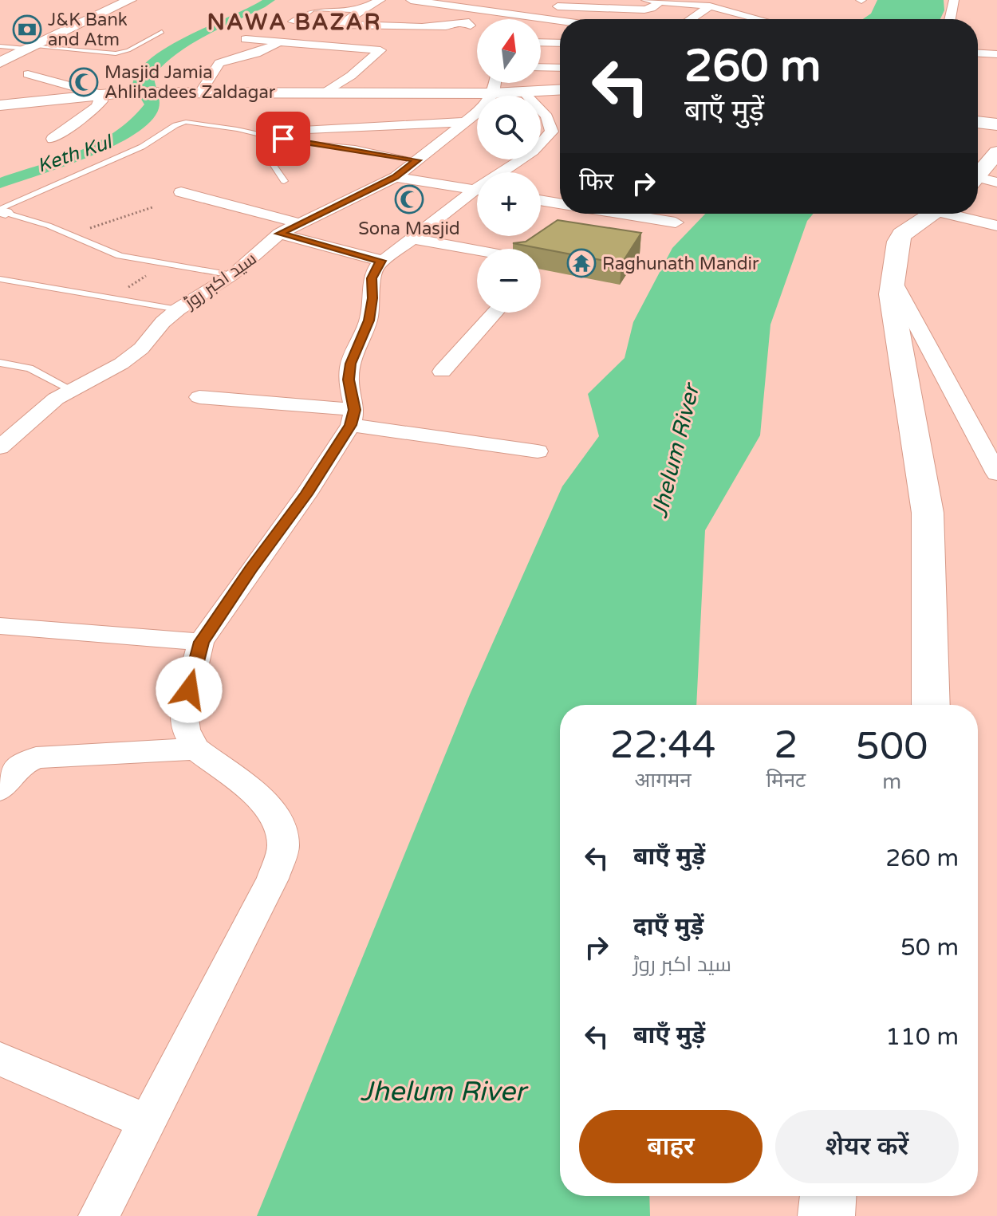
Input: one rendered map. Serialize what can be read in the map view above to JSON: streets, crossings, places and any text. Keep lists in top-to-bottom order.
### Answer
{
  "streets": {
    "street": ["سید اکبر روڑ"]
  },
  "districts": ["NAWA BAZAR"],
  "water": ["Keth Kul", "Jhelum River"],
  "places": {
    "bank": ["J&K Bank and Atm"],
    "mosque": ["Masjid Jamia Ahlihadees Zaldagar", "Sona Masjid"],
    "temple": ["Raghunath Mandir"]
  },
  "north": "top",
  "page": {
    "map_buttons": ["+", "−"],
    "turn": ["260 m", "बाएँ मुड़ें"],
    "then": "फिर",
    "eta": [
      "22:44",
      "आगमन",
      "2",
      "मिनट",
      "500",
      "m"
    ],
    "list": [
      {
        "name": "बाएँ मुड़ें",
        "value": "260 m"
      },
      {
        "name": "दाएँ मुड़ें",
        "note": "سید اکبر روڑ",
        "value": "50 m"
      },
      {
        "name": "बाएँ मुड़ें",
        "value": "110 m"
      }
    ],
    "buttons": ["बाहर", "शेयर करें"]
  }
}
